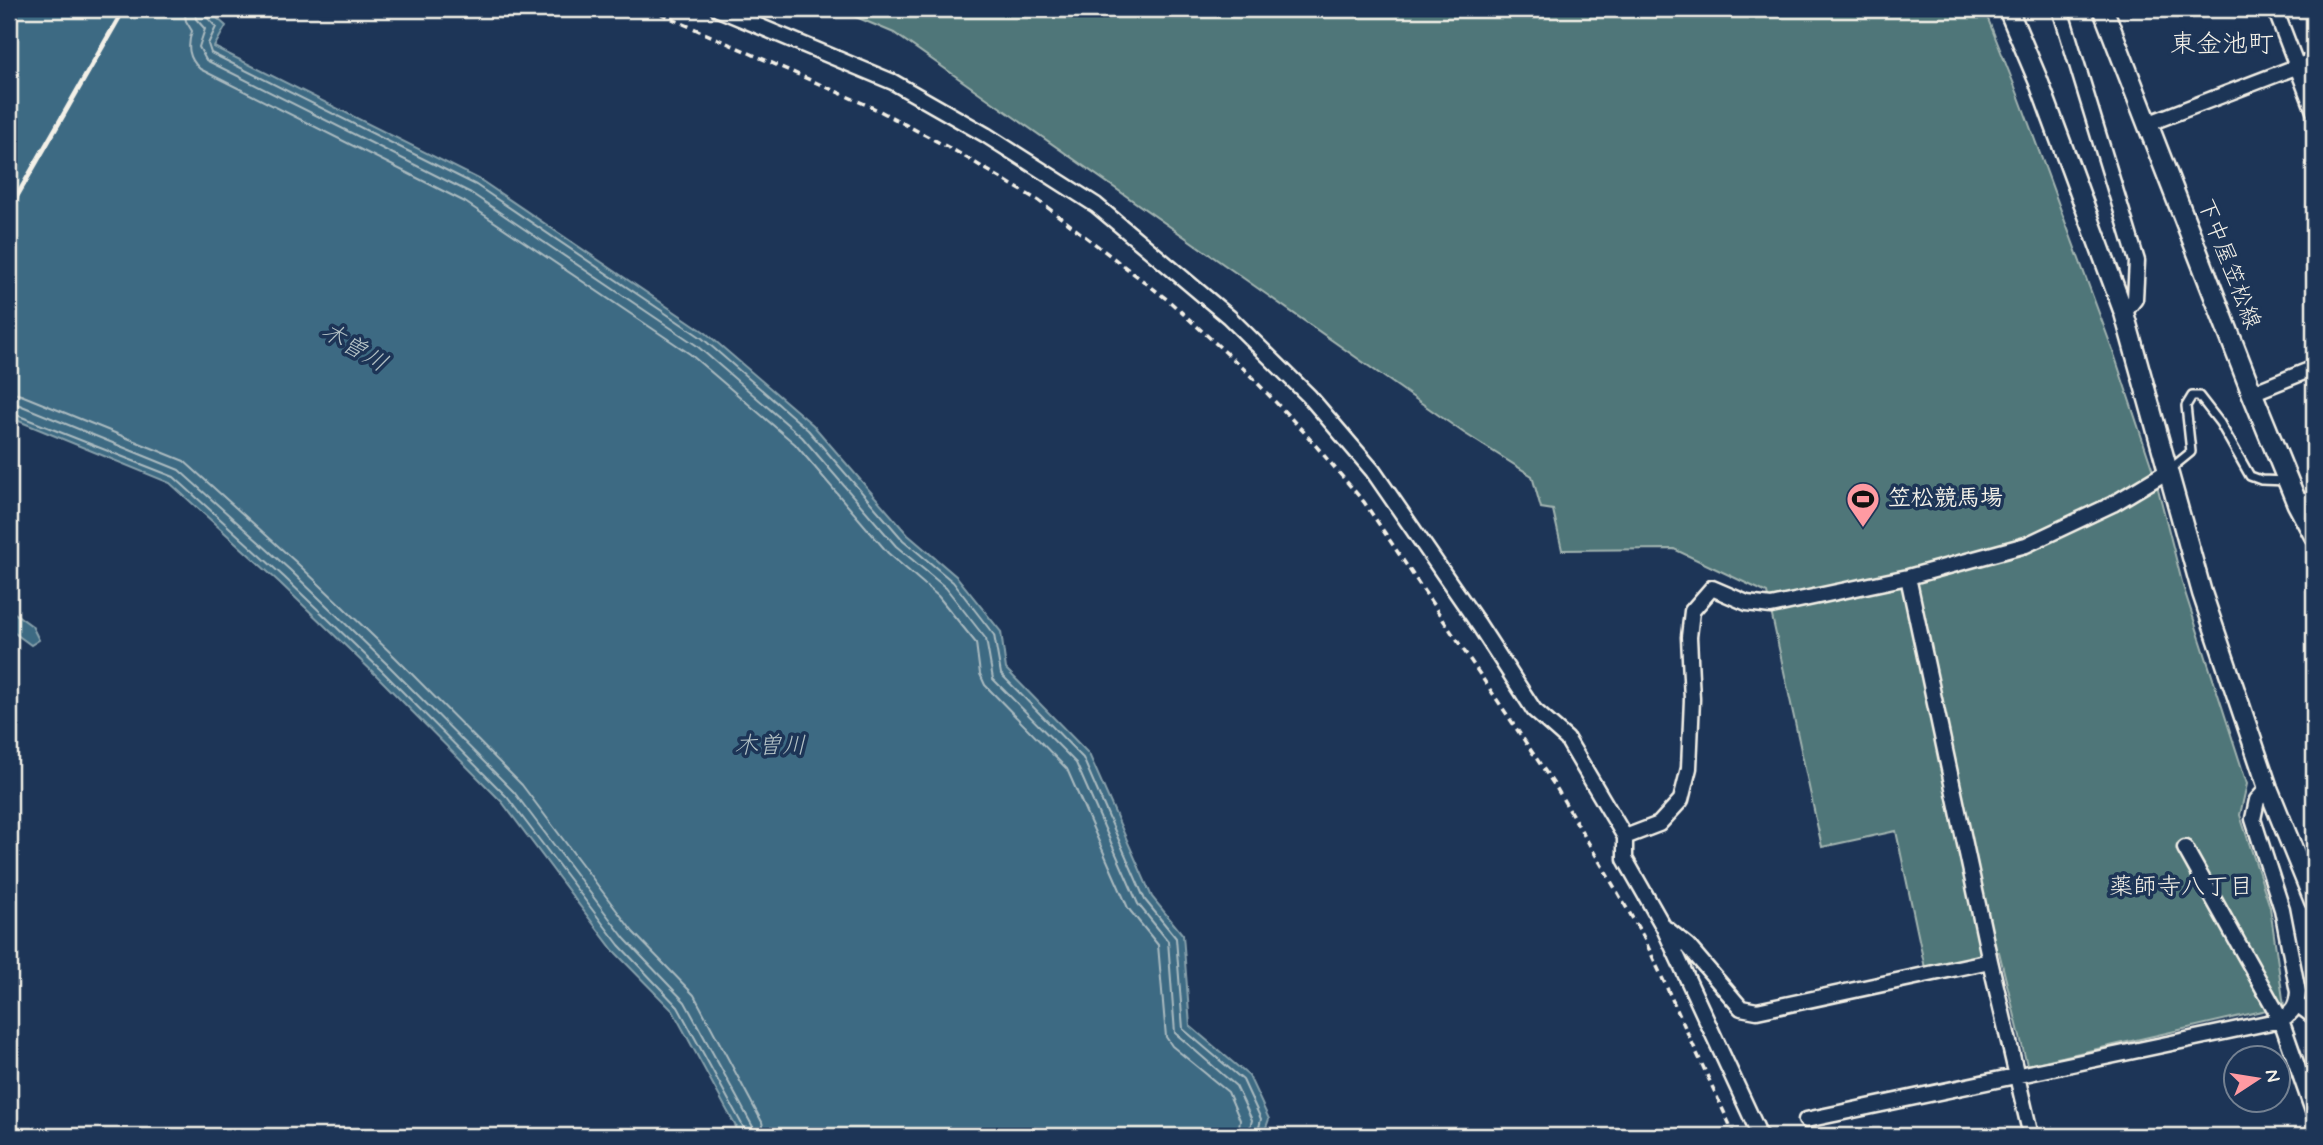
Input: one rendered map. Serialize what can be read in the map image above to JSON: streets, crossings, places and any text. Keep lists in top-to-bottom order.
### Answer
{
  "streets": {
    "main road": ["下中屋笠松線"]
  },
  "districts": ["東金池町", "薬師寺八丁目"],
  "water": ["木曽川"],
  "places": {
    "sports": ["笠松競馬場"]
  },
  "north": "right"
}
